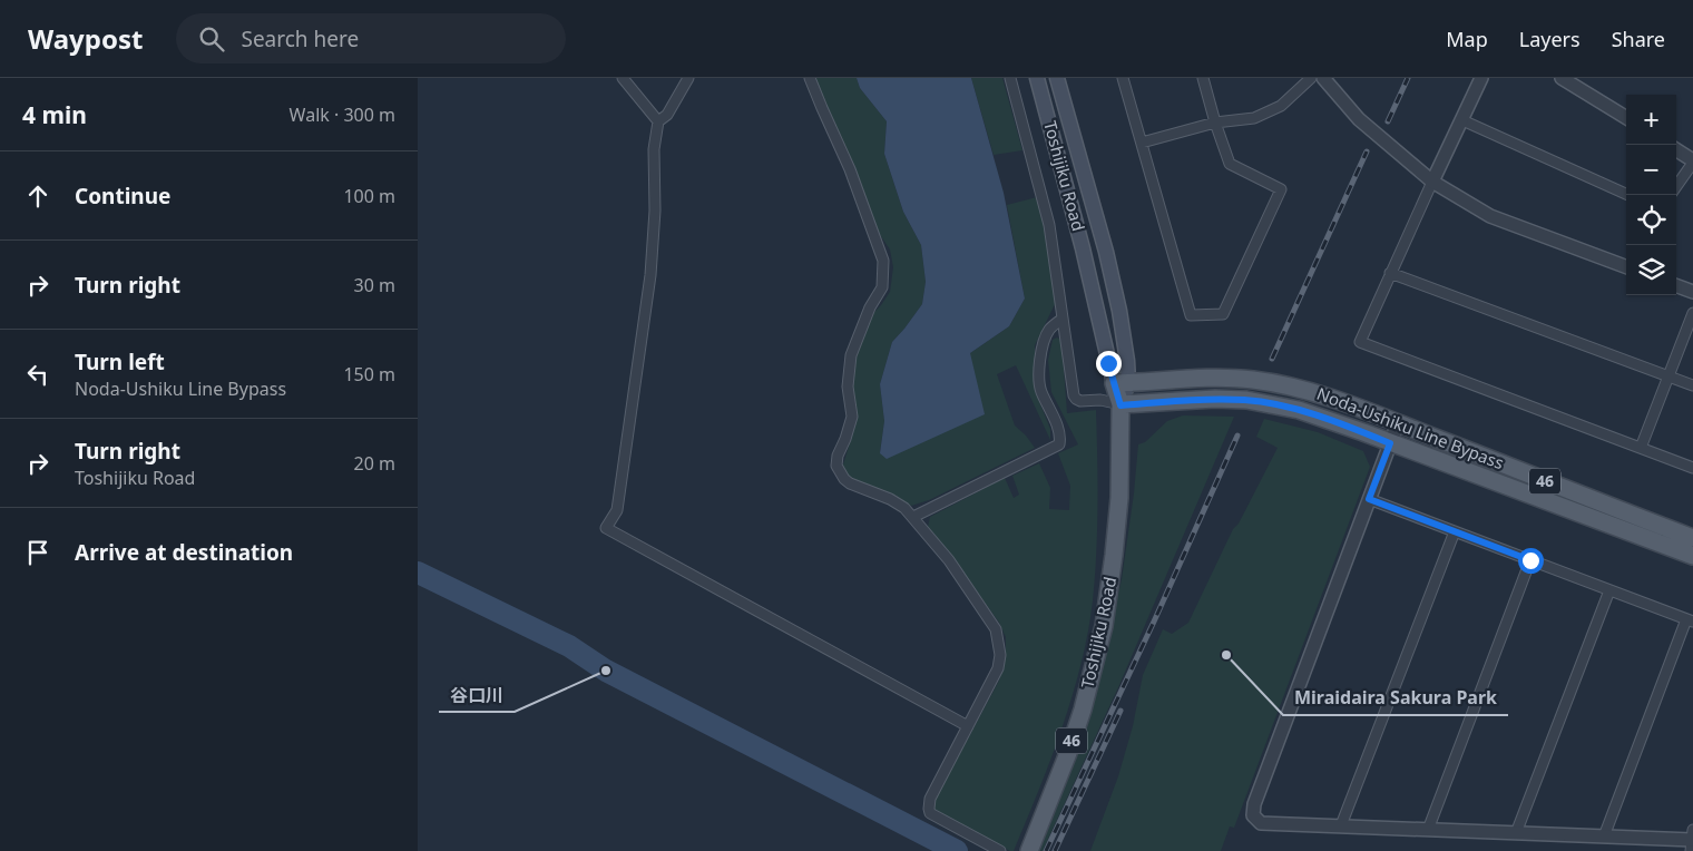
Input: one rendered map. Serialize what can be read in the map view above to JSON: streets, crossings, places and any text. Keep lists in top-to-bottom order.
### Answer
{
  "streets": {
    "main road": ["Toshijiku Road", "Noda-Ushiku Line Bypass", "46"]
  },
  "crossings": [
    ["Toshijiku Road", "Noda-Ushiku Line Bypass"]
  ],
  "places": ["Miraidaira Sakura Park", "谷口川"],
  "page": {
    "header": "Waypost",
    "search": "Search here",
    "nav": ["Map", "Layers", "Share"],
    "heading": ["4 min", "Walk · 300 m"],
    "map_buttons": ["+", "−"],
    "list": [
      ["Continue", "100 m"],
      ["Turn right", "30 m"],
      ["Turn left", "Noda-Ushiku Line Bypass", "150 m"],
      ["Turn right", "Toshijiku Road", "20 m"],
      "Arrive at destination"
    ]
  }
}
